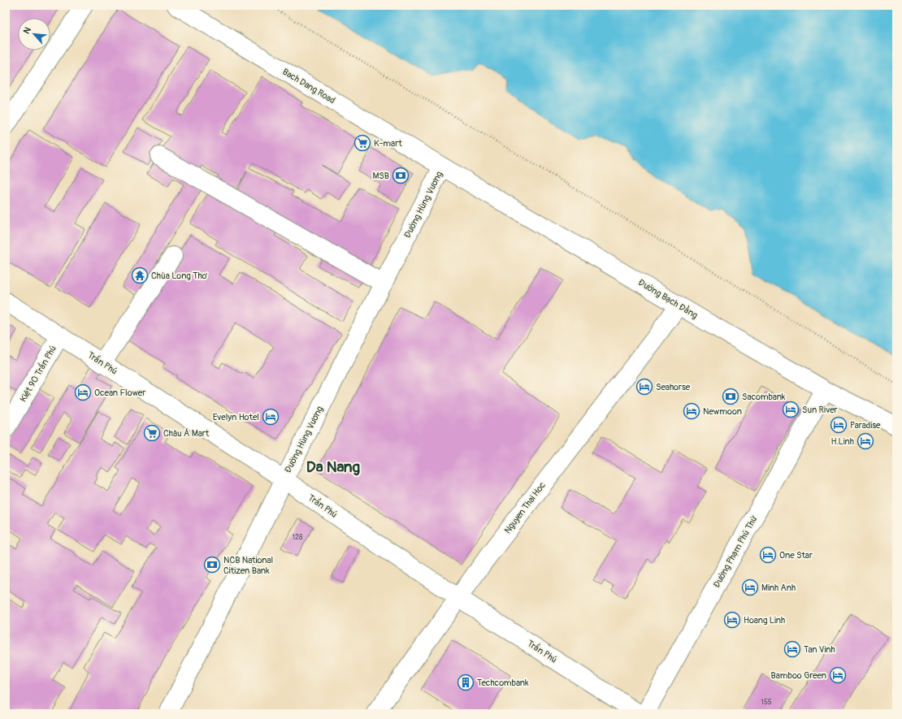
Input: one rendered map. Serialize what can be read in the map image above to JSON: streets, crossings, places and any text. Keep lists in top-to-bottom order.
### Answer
{
  "streets": {
    "main road": [
      "Bach Dang Road",
      "Đường Hùng Vương",
      "Đường Bạch Đằng",
      "Trần Phú",
      "Kiệt 90 Trần Phú",
      "Nguyen Thai Hoc",
      "Đường Phạm Phú Thứ"
    ]
  },
  "crossings": [
    ["Bach Dang Road", "Đường Hùng Vương"],
    ["Bach Dang Road", "Đường Bạch Đằng"],
    ["Đường Hùng Vương", "Đường Bạch Đằng"],
    ["Đường Hùng Vương", "Trần Phú"],
    ["Đường Bạch Đằng", "Nguyen Thai Hoc"],
    ["Đường Bạch Đằng", "Đường Phạm Phú Thứ"],
    ["Trần Phú", "Kiệt 90 Trần Phú"],
    ["Trần Phú", "Nguyen Thai Hoc"]
  ],
  "districts": ["Da Nang"],
  "places": {
    "supermarket": ["K-mart", "Châu Á Mart"],
    "bank": ["MSB", "Sacombank", "NCB National Citizen Bank"],
    "temple": ["Chùa Long Thơ"],
    "hotel": [
      "Seahorse",
      "Ocean Flower",
      "Sun River",
      "Newmoon",
      "Evelyn Hotel",
      "Paradise",
      "H.Linh",
      "One Star",
      "Minh Anh",
      "Hoang Linh",
      "Tan Vinh",
      "Bamboo Green"
    ],
    "building": ["Techcombank"]
  },
  "house_numbers": ["128", "155"],
  "north": "top left"
}
